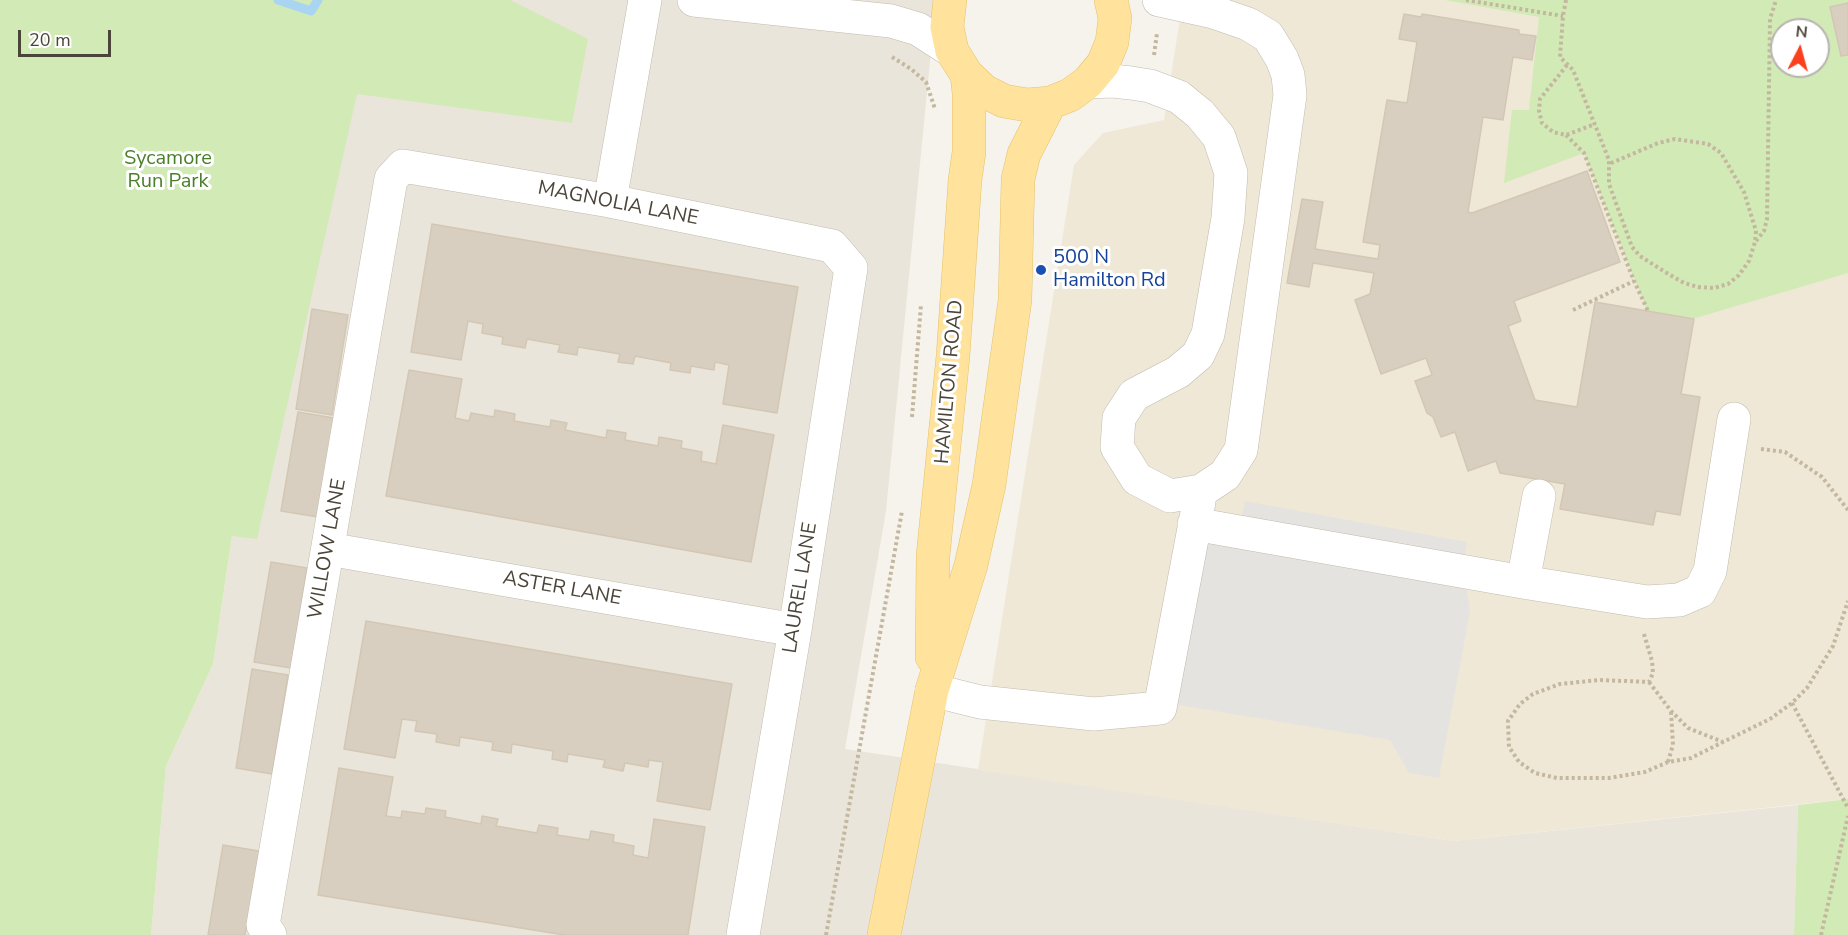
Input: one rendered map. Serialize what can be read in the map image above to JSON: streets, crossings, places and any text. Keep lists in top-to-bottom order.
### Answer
{
  "streets": {
    "main road": ["HAMILTON ROAD"],
    "street": [
      "MAGNOLIA LANE",
      "WILLOW LANE",
      "LAUREL LANE",
      "ASTER LANE"
    ]
  },
  "crossings": [
    ["MAGNOLIA LANE", "WILLOW LANE"],
    ["MAGNOLIA LANE", "LAUREL LANE"],
    ["WILLOW LANE", "ASTER LANE"],
    ["LAUREL LANE", "ASTER LANE"]
  ],
  "parks": ["Sycamore Run Park"],
  "places": ["500 N Hamilton Rd"],
  "scale_bar": "20 m",
  "north": "top"
}
